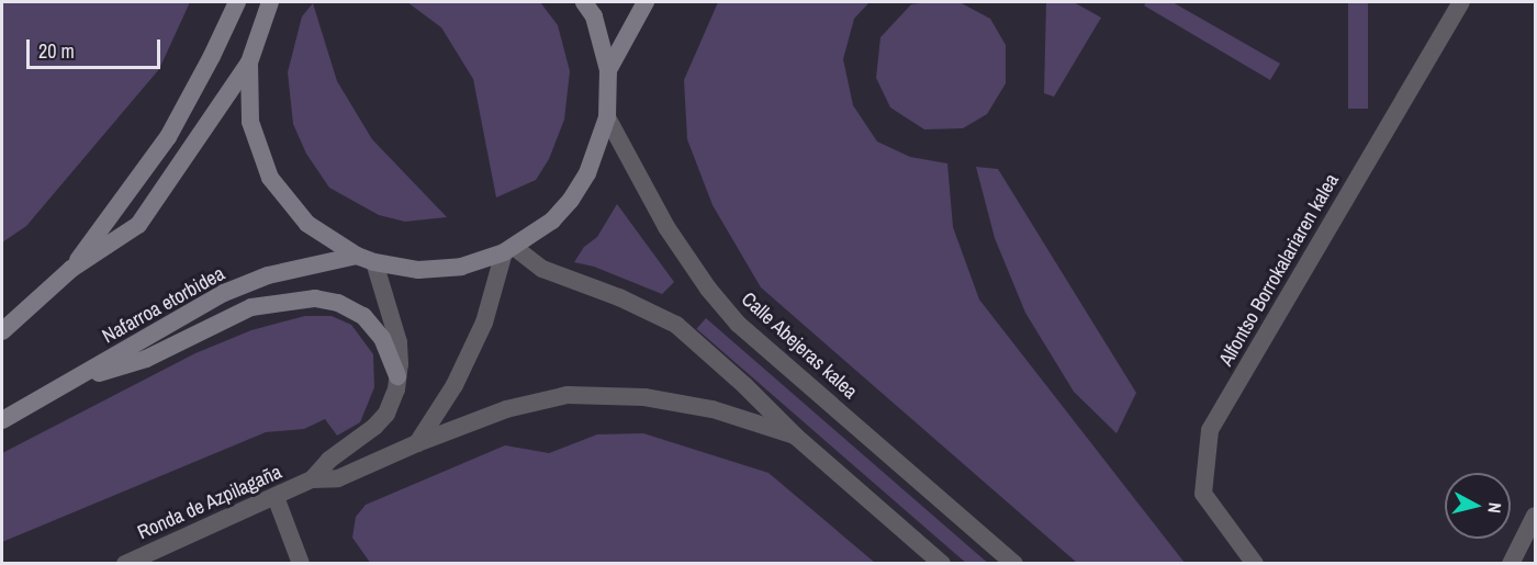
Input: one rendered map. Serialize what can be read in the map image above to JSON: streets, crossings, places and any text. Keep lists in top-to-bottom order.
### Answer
{
  "streets": {
    "main road": ["Nafarroa etorbidea"],
    "street": ["Alfontso Borrokalariaren kalea", "Calle Abejeras kalea", "Ronda de Azpilagaña"]
  },
  "crossings": [
    ["Nafarroa etorbidea", "Ronda de Azpilagaña"]
  ],
  "scale_bar": "20 m",
  "north": "right"
}
